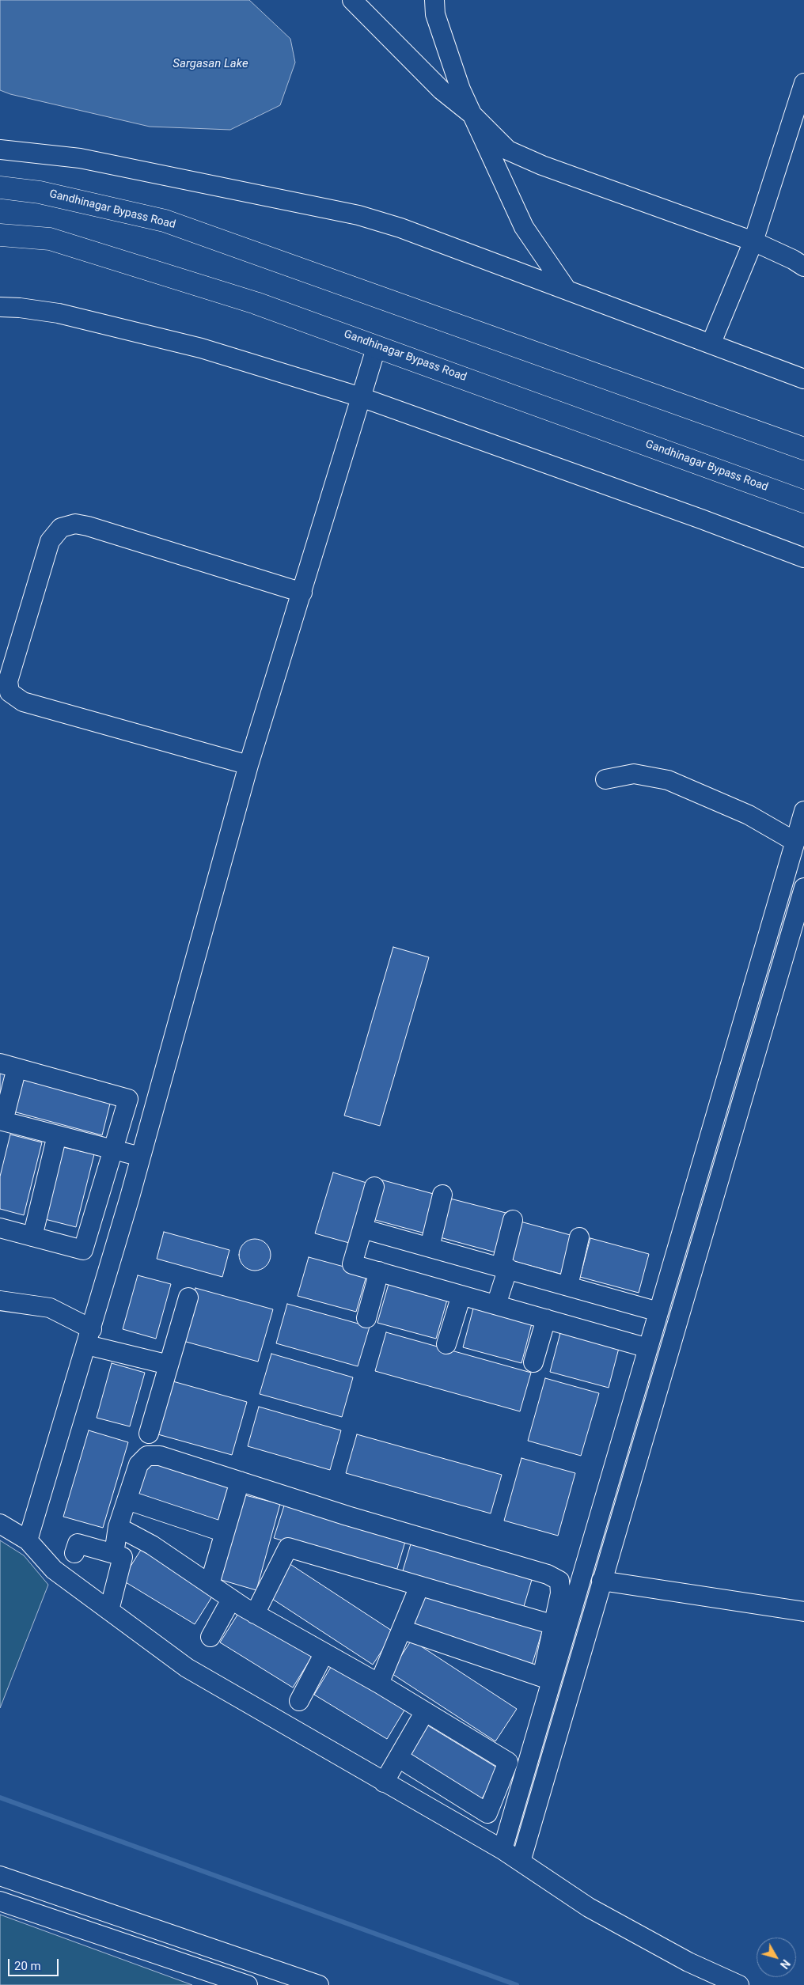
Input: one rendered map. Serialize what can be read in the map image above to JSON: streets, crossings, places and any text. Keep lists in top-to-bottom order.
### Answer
{
  "streets": {
    "main road": ["Gandhinagar Bypass Road"]
  },
  "water": ["Sargasan Lake"],
  "scale_bar": "20 m",
  "north": "bottom right"
}
